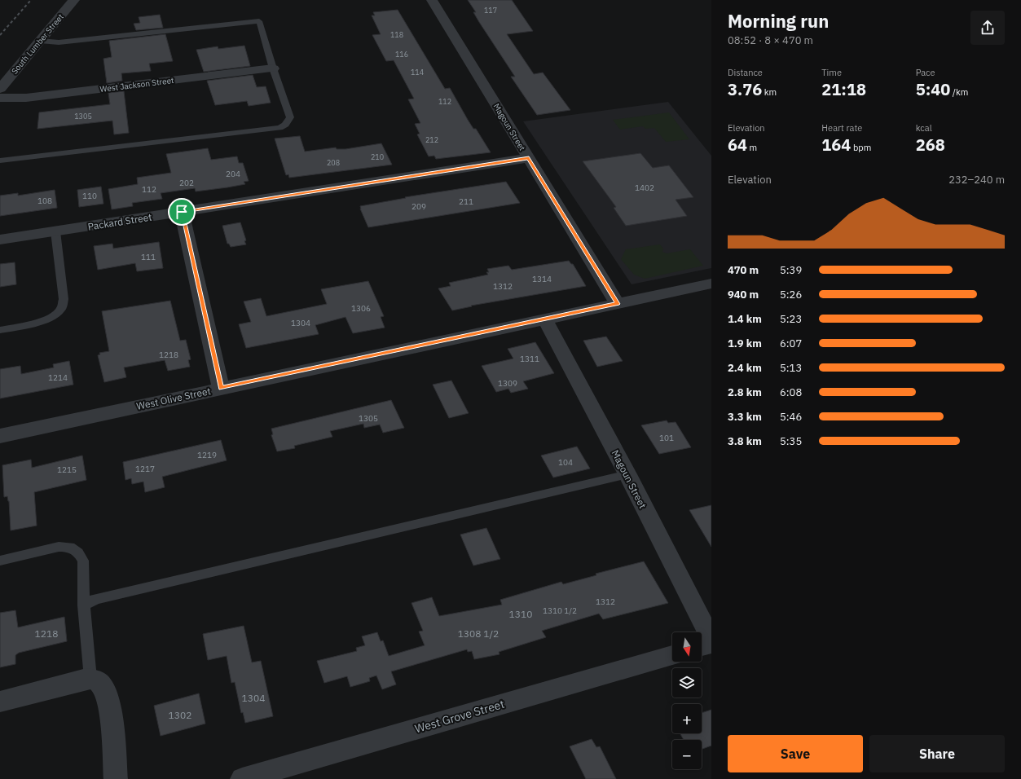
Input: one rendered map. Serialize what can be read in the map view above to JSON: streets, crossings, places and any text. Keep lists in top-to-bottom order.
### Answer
{
  "streets": {
    "street": [
      "South Lumber Street",
      "West Jackson Street",
      "Magoun Street",
      "Packard Street",
      "West Olive Street",
      "West Grove Street"
    ]
  },
  "crossings": [
    ["Magoun Street", "Packard Street"],
    ["Magoun Street", "West Olive Street"]
  ],
  "house_numbers": [
    "117",
    "118",
    "116",
    "114",
    "112",
    "1305",
    "212",
    "210",
    "208",
    "204",
    "202",
    "1402",
    "112",
    "110",
    "108",
    "211",
    "209",
    "111",
    "1314",
    "1312",
    "1306",
    "1304",
    "1218",
    "1311",
    "1214",
    "1309",
    "1305",
    "101",
    "1219",
    "104",
    "1217",
    "1215",
    "1312",
    "1310 1/2",
    "1310",
    "1218",
    "1308 1/2",
    "1304",
    "1302"
  ],
  "north": "bottom",
  "page": {
    "heading": ["Morning run", "08:52 · 8 × 470 m"],
    "stats": [
      ["Distance", "3.76 km"],
      ["Time", "21:18"],
      ["Pace", "5:40 /km"],
      ["Elevation", "64 m"],
      ["Heart rate", "164 bpm"],
      ["kcal", "268"]
    ],
    "chart": ["Elevation", "232–240 m"],
    "list": [
      {
        "name": "470 m",
        "note": "5:39"
      },
      {
        "name": "940 m",
        "note": "5:26"
      },
      {
        "name": "1.4 km",
        "note": "5:23"
      },
      {
        "name": "1.9 km",
        "note": "6:07"
      },
      {
        "name": "2.4 km",
        "note": "5:13"
      },
      {
        "name": "2.8 km",
        "note": "6:08"
      },
      {
        "name": "3.3 km",
        "note": "5:46"
      },
      {
        "name": "3.8 km",
        "note": "5:35"
      }
    ],
    "map_buttons": ["+", "−"],
    "buttons": ["Save", "Share"]
  }
}
